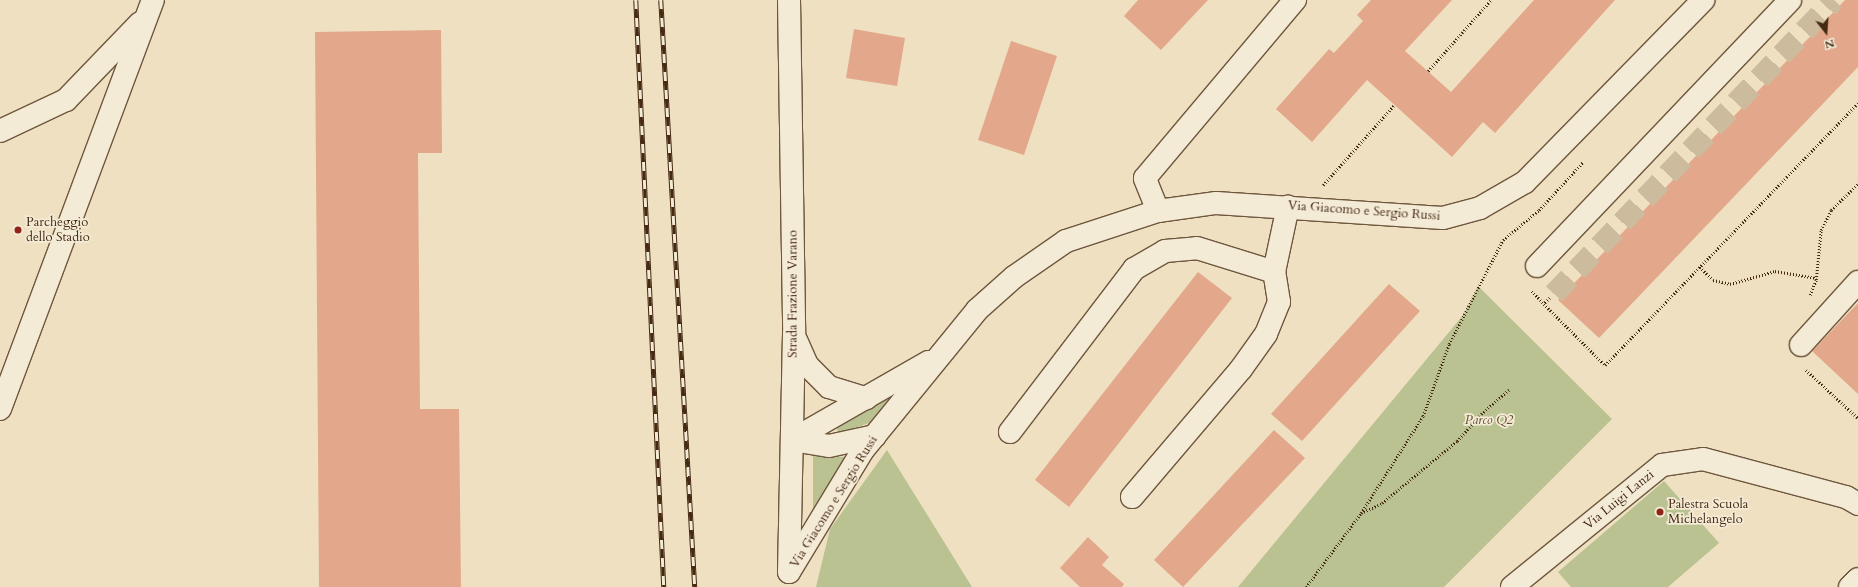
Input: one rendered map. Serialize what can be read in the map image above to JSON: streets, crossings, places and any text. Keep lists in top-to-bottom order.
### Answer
{
  "streets": {
    "street": ["Via Giacomo e Sergio Russi", "Strada Frazione Varano", "Via Luigi Lanzi"]
  },
  "crossings": [
    ["Via Giacomo e Sergio Russi", "Strada Frazione Varano"]
  ],
  "parks": ["Parco Q2"],
  "places": ["Parcheggio dello Stadio", "Palestra Scuola Michelangelo"],
  "north": "bottom"
}
